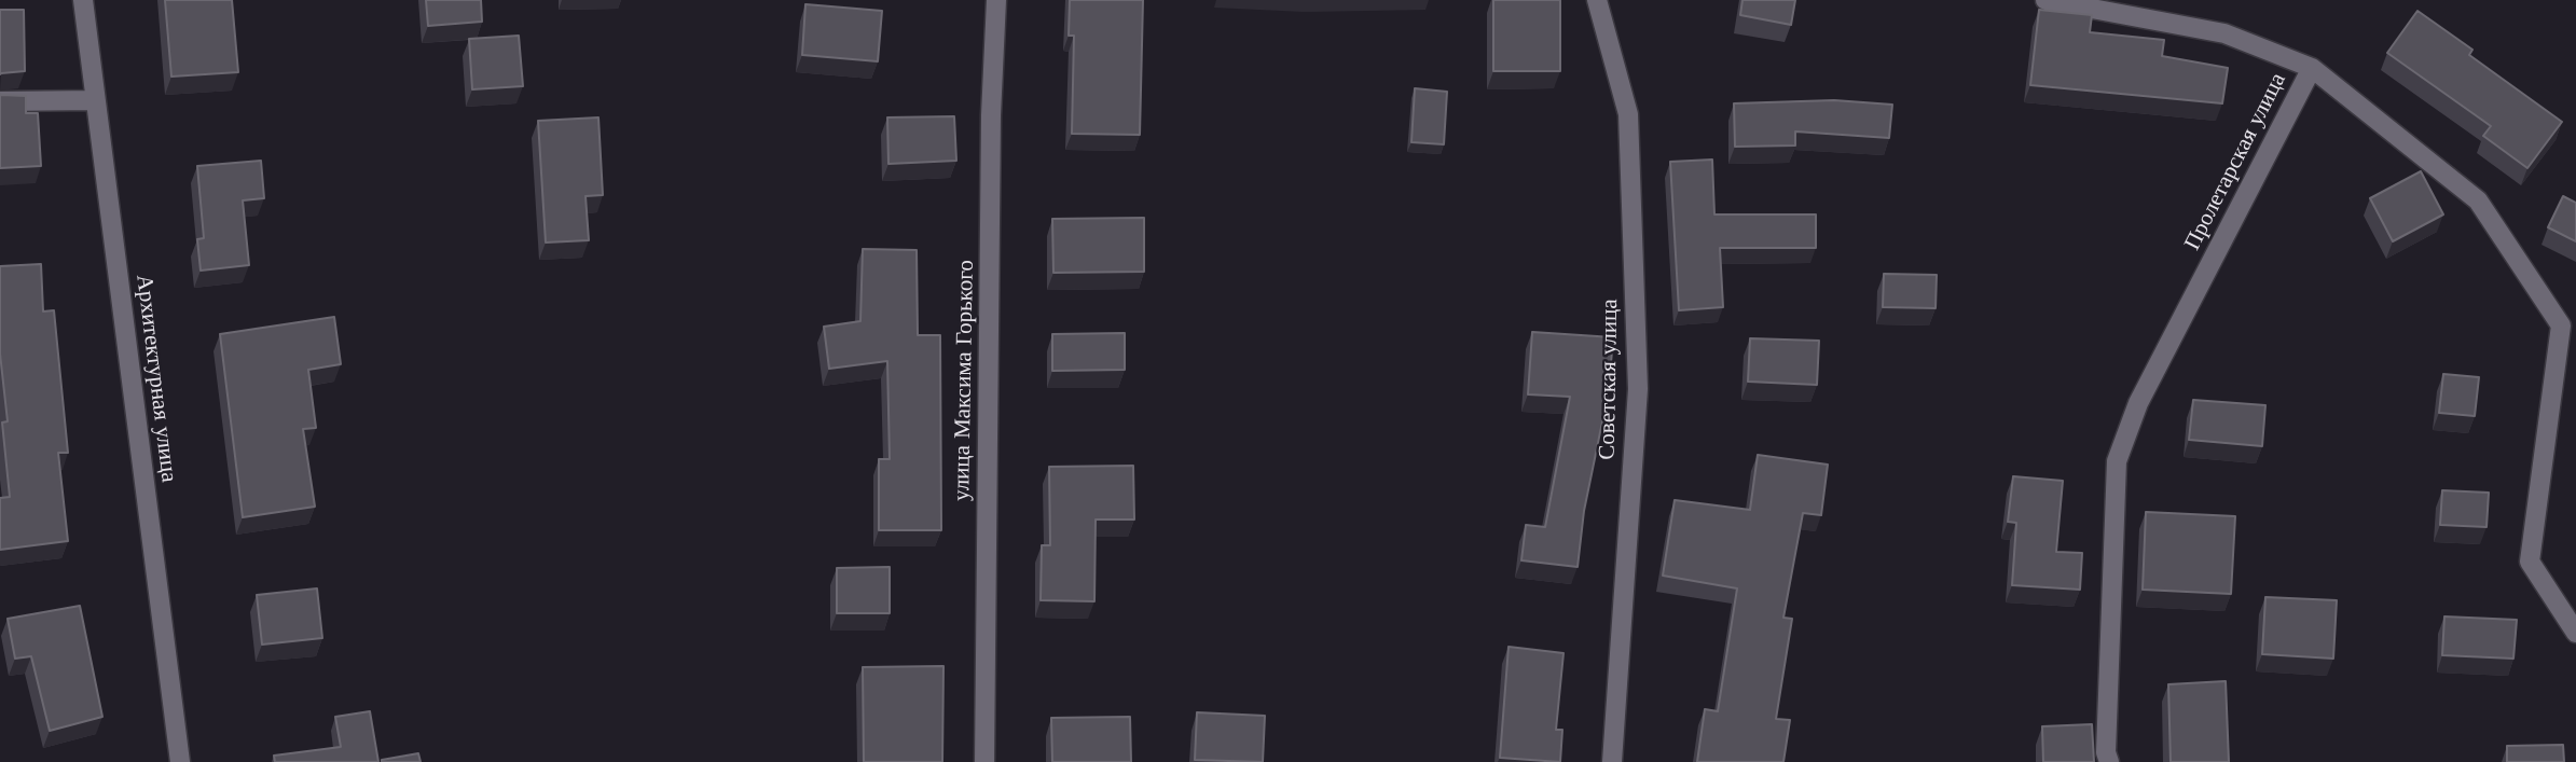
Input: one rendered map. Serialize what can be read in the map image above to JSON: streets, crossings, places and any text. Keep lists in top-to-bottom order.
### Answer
{
  "streets": {
    "street": [
      "Пролетарская улица",
      "Архитектурная улица",
      "Советская улица",
      "улица Максима Горького"
    ]
  }
}
